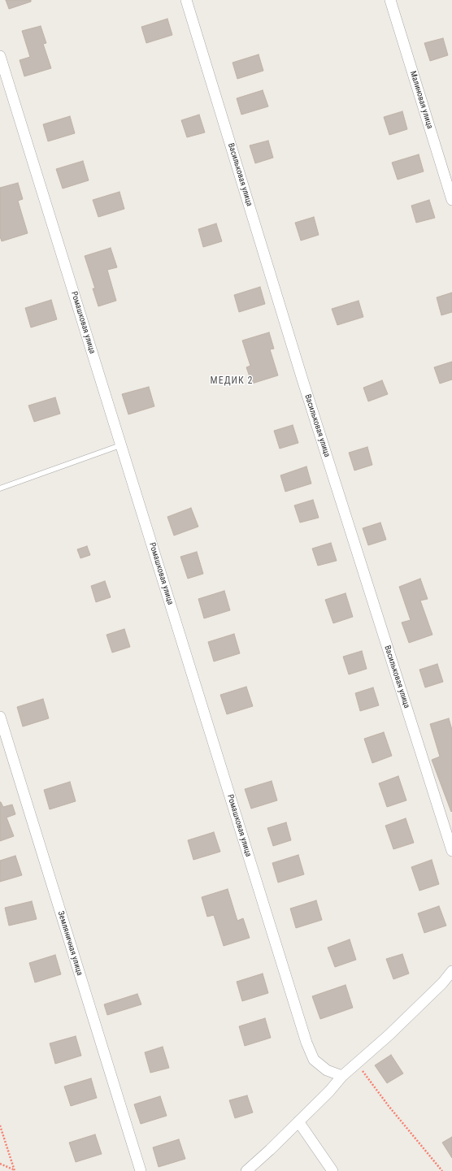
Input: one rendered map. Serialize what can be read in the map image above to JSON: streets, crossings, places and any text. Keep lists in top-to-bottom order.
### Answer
{
  "streets": {
    "street": [
      "Малиновая улица",
      "Васильковая улица",
      "Ромашковая улица",
      "Земляничная улица"
    ]
  },
  "districts": ["МЕДИК 2"]
}
